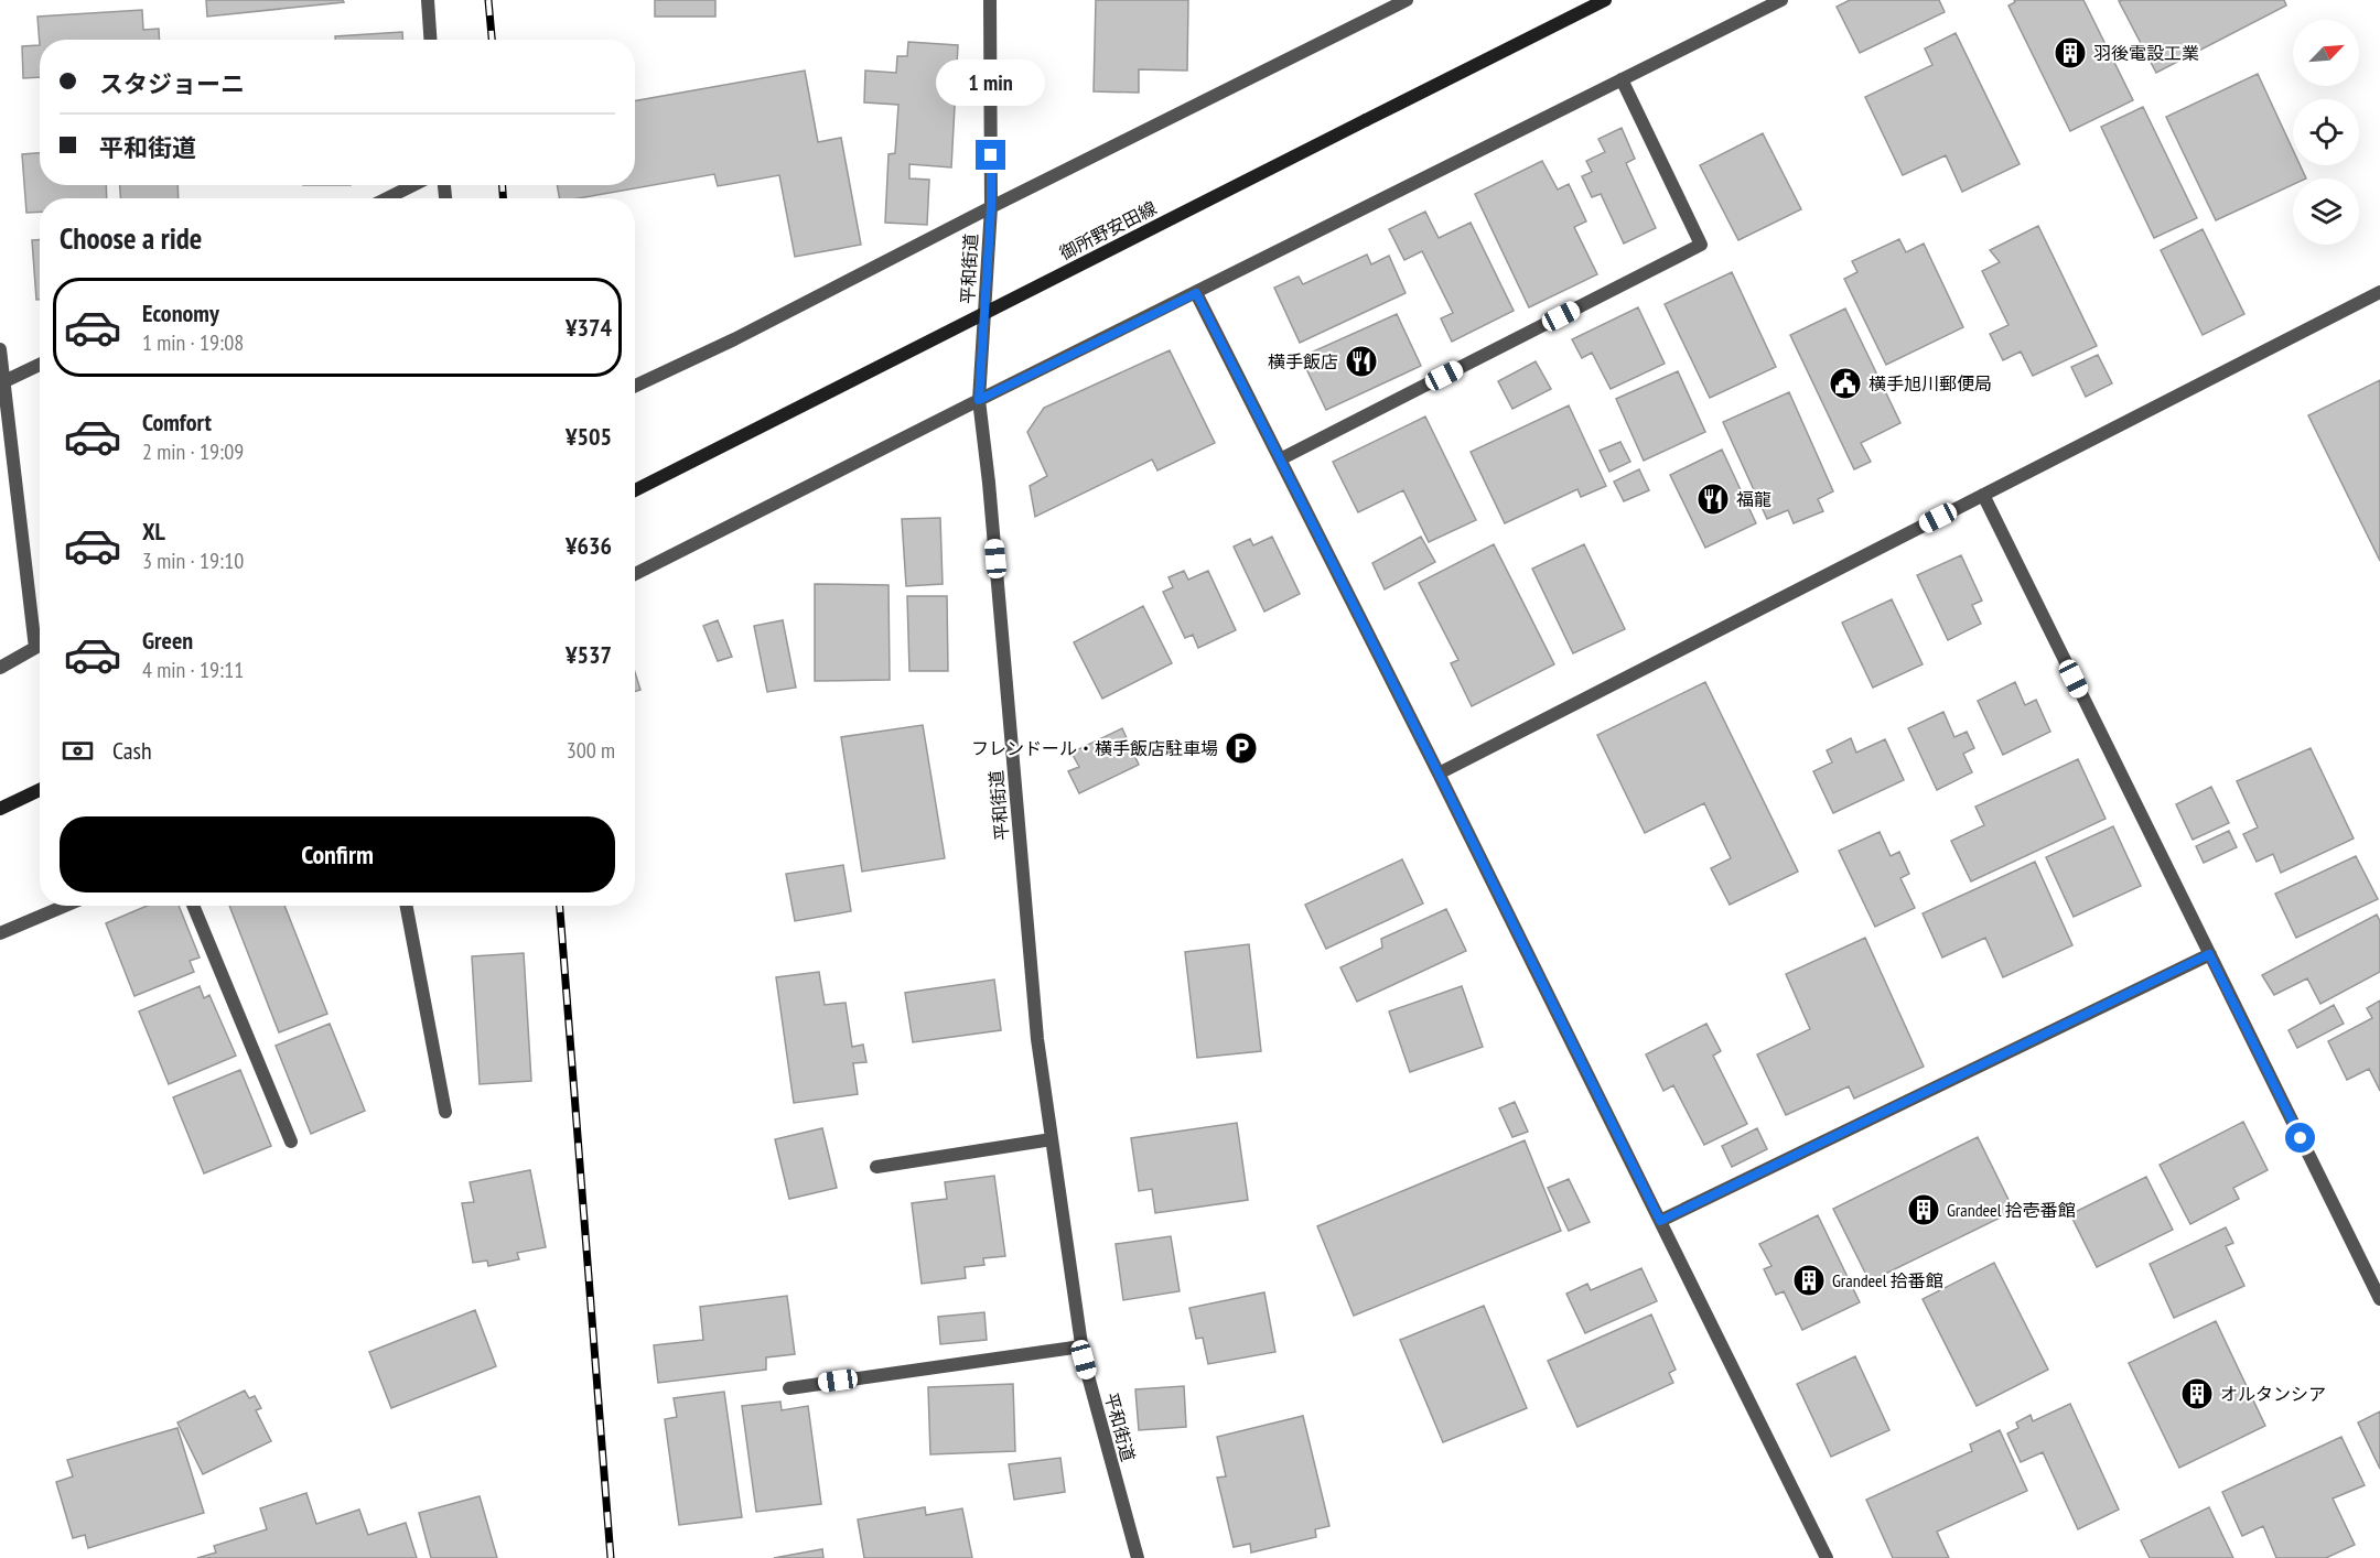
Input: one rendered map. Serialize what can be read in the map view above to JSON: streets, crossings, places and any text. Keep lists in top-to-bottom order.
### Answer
{
  "streets": {
    "main road": ["御所野安田線"],
    "street": ["平和街道"]
  },
  "places": {
    "building": [
      "羽後電設工業",
      "Grandeel 拾壱番館",
      "Grandeel 拾番館",
      "オルタンシア"
    ],
    "restaurant": ["横手飯店", "福龍"],
    "public building": ["横手旭川郵便局"],
    "parking": ["フレンドール・横手飯店駐車場"]
  },
  "north": "top right",
  "page": {
    "banner": ["スタジョーニ", "平和街道"],
    "bubble": "1 min",
    "heading": "Choose a ride",
    "list": [
      {
        "name": "Economy",
        "note": "1 min · 19:08",
        "value": "¥374"
      },
      {
        "name": "Comfort",
        "note": "2 min · 19:09",
        "value": "¥505"
      },
      {
        "name": "XL",
        "note": "3 min · 19:10",
        "value": "¥636"
      },
      {
        "name": "Green",
        "note": "4 min · 19:11",
        "value": "¥537"
      }
    ],
    "pay": ["Cash", "300 m"],
    "buttons": "Confirm"
  }
}
